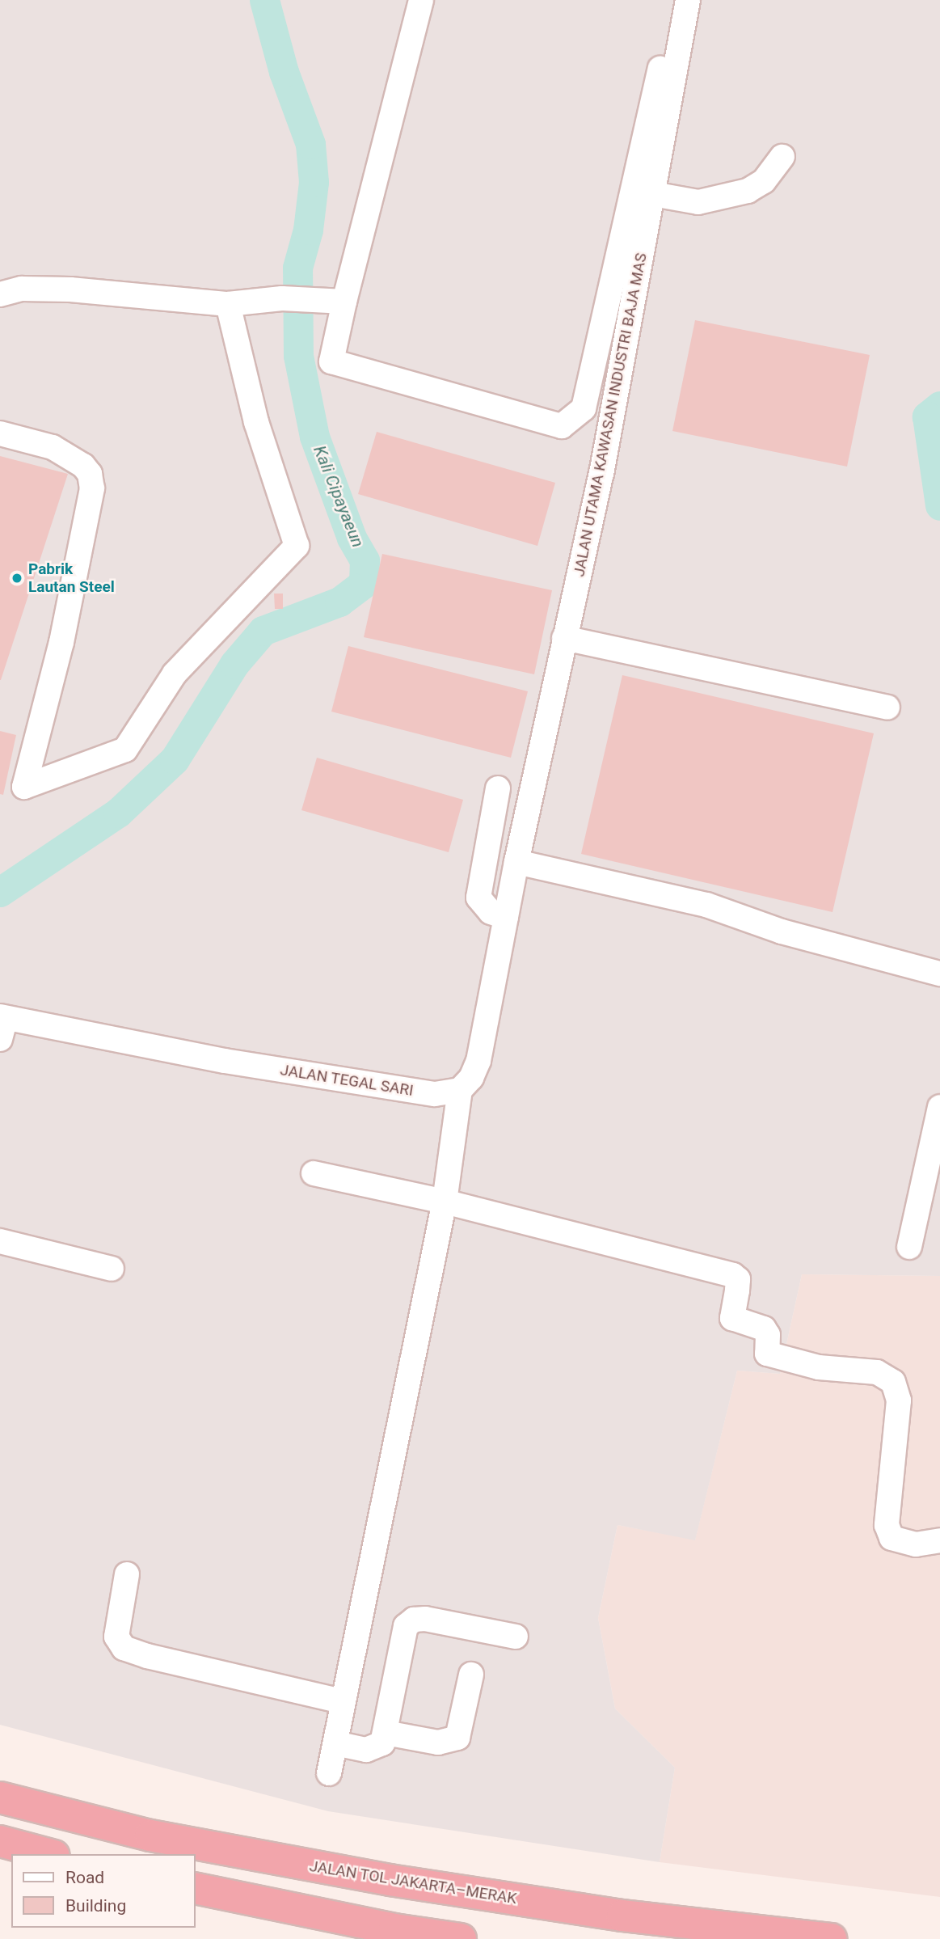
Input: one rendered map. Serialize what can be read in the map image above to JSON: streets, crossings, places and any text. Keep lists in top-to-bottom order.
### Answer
{
  "streets": {
    "highway": ["JALAN TOL JAKARTA–MERAK"],
    "street": ["JALAN UTAMA KAWASAN INDUSTRI BAJA MAS", "JALAN TEGAL SARI"]
  },
  "water": ["Kali Cipayaeun"],
  "places": ["Pabrik Lautan Steel"],
  "legend": ["Road", "Building"]
}
